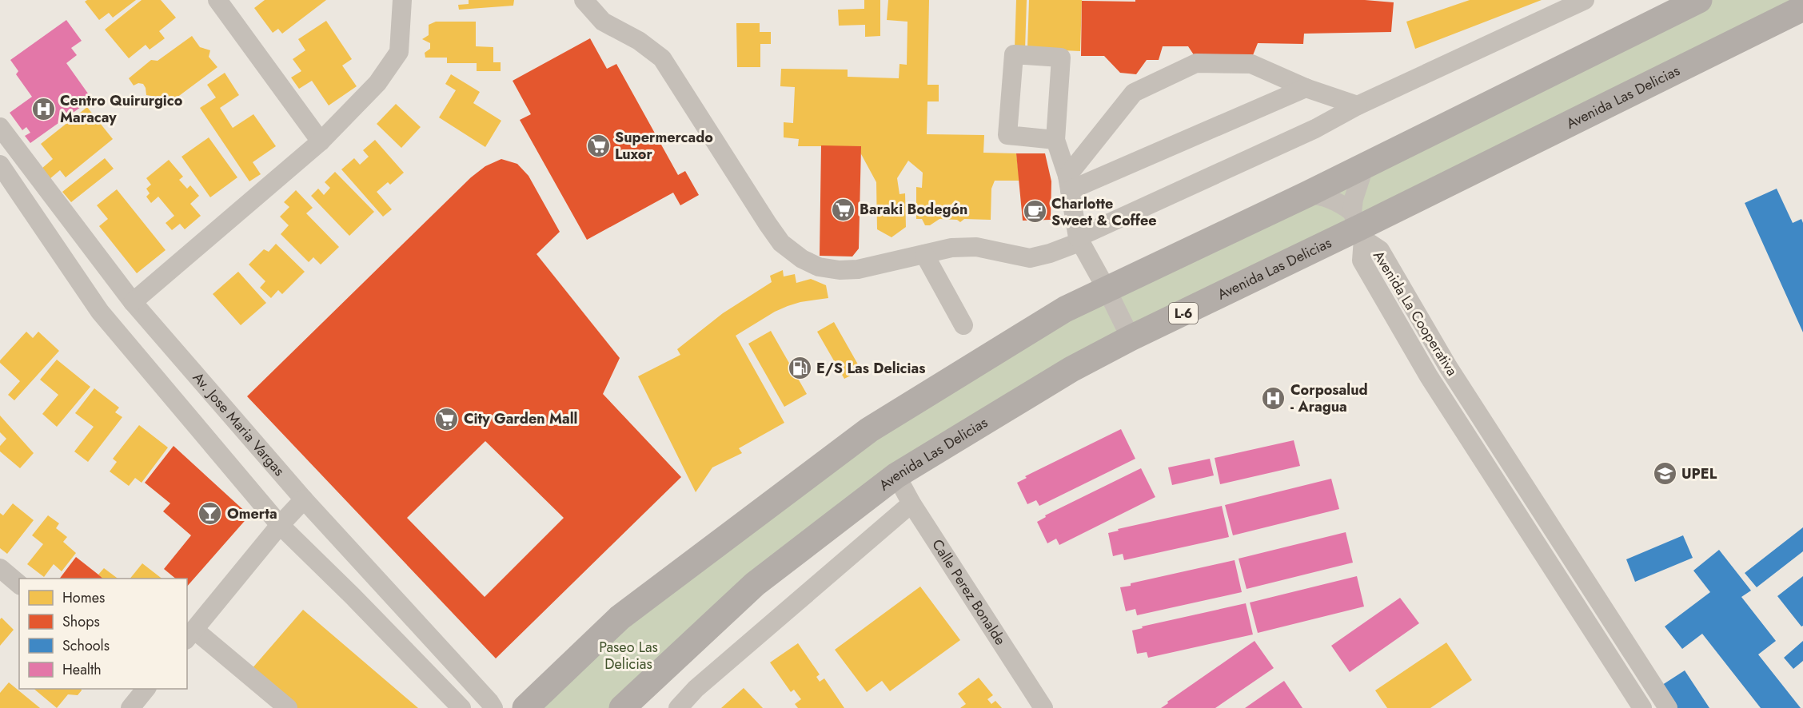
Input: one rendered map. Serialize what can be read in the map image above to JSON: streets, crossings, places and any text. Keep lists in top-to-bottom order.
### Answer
{
  "streets": {
    "main road": ["Avenida Las Delicias", "L-6"],
    "street": ["Avenida La Cooperativa", "Av. Jose Maria Vargas", "Calle Perez Bonalde"]
  },
  "crossings": [
    ["Avenida Las Delicias", "Avenida La Cooperativa"],
    ["Avenida Las Delicias", "Calle Perez Bonalde"]
  ],
  "parks": ["Paseo Las Delicias"],
  "places": {
    "hospital": ["Centro Quirurgico Maracay", "Corposalud - Aragua"],
    "supermarket": ["Supermercado Luxor", "Baraki Bodegón", "City Garden Mall"],
    "cafe": ["Charlotte Sweet & Coffee"],
    "fuel station": ["E/S Las Delicias"],
    "school or university": ["UPEL"],
    "bar": ["Omerta"]
  },
  "legend": [
    "Homes",
    "Shops",
    "Schools",
    "Health"
  ]
}
